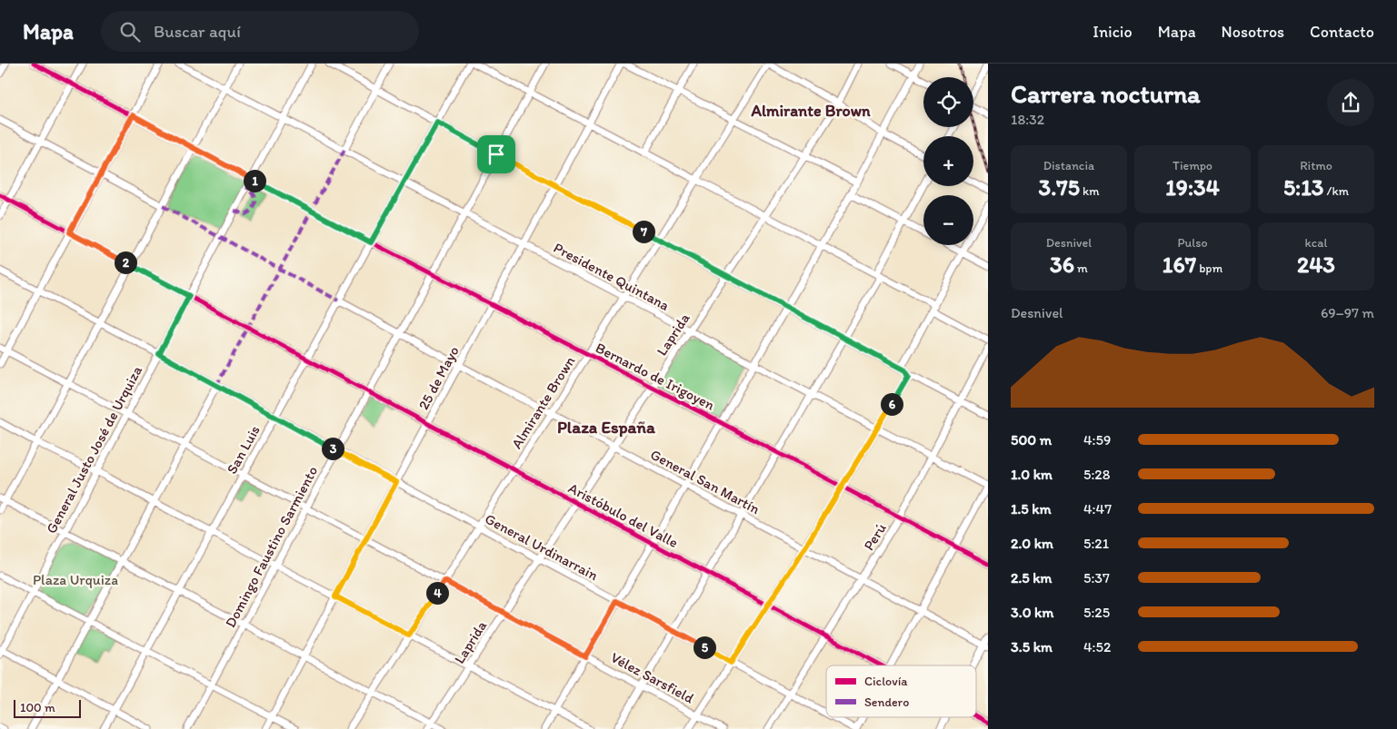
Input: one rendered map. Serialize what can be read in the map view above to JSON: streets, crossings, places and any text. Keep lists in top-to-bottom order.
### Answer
{
  "streets": {
    "street": [
      "Presidente Quintana",
      "Laprida",
      "Bernardo de Irigoyen",
      "25 de Mayo",
      "Almirante Brown",
      "General Justo José de Urquiza",
      "San Luis",
      "General San Martín",
      "Aristóbulo del Valle",
      "Perú",
      "Domingo Faustino Sarmiento",
      "General Urdinarrain",
      "Vélez Sarsfield"
    ]
  },
  "crossings": [
    ["Presidente Quintana", "Laprida"],
    ["Presidente Quintana", "25 de Mayo"],
    ["Presidente Quintana", "Almirante Brown"],
    ["Presidente Quintana", "General Justo José de Urquiza"],
    ["Presidente Quintana", "San Luis"],
    ["Presidente Quintana", "Perú"],
    ["Presidente Quintana", "Domingo Faustino Sarmiento"],
    ["Laprida", "Bernardo de Irigoyen"],
    ["Laprida", "General San Martín"],
    ["Laprida", "Aristóbulo del Valle"],
    ["Laprida", "General Urdinarrain"],
    ["Laprida", "Vélez Sarsfield"],
    ["Bernardo de Irigoyen", "25 de Mayo"],
    ["Bernardo de Irigoyen", "Almirante Brown"],
    ["Bernardo de Irigoyen", "General Justo José de Urquiza"],
    ["Bernardo de Irigoyen", "San Luis"],
    ["Bernardo de Irigoyen", "Perú"],
    ["Bernardo de Irigoyen", "Domingo Faustino Sarmiento"],
    ["25 de Mayo", "General San Martín"],
    ["25 de Mayo", "Aristóbulo del Valle"],
    ["25 de Mayo", "General Urdinarrain"],
    ["25 de Mayo", "Vélez Sarsfield"],
    ["Almirante Brown", "General San Martín"],
    ["Almirante Brown", "Aristóbulo del Valle"],
    ["Almirante Brown", "General Urdinarrain"],
    ["Almirante Brown", "Vélez Sarsfield"],
    ["General Justo José de Urquiza", "Aristóbulo del Valle"],
    ["General Justo José de Urquiza", "General Urdinarrain"],
    ["General Justo José de Urquiza", "Vélez Sarsfield"],
    ["San Luis", "General San Martín"],
    ["San Luis", "Aristóbulo del Valle"],
    ["San Luis", "General Urdinarrain"],
    ["San Luis", "Vélez Sarsfield"],
    ["General San Martín", "Perú"],
    ["General San Martín", "Domingo Faustino Sarmiento"],
    ["Aristóbulo del Valle", "Perú"],
    ["Aristóbulo del Valle", "Domingo Faustino Sarmiento"],
    ["Perú", "General Urdinarrain"],
    ["Domingo Faustino Sarmiento", "General Urdinarrain"],
    ["Domingo Faustino Sarmiento", "Vélez Sarsfield"]
  ],
  "districts": ["Almirante Brown", "Plaza España"],
  "parks": ["Plaza Urquiza"],
  "legend": ["Ciclovía", "Sendero"],
  "scale_bar": "100 m",
  "page": {
    "header": "Mapa",
    "search": "Buscar aquí",
    "nav": [
      "Inicio",
      "Mapa",
      "Nosotros",
      "Contacto"
    ],
    "heading": ["Carrera nocturna", "18:32"],
    "map_buttons": ["+", "−"],
    "stats": [
      ["Distancia", "3.75 km"],
      ["Tiempo", "19:34"],
      ["Ritmo", "5:13 /km"],
      ["Desnivel", "36 m"],
      ["Pulso", "167 bpm"],
      ["kcal", "243"]
    ],
    "pins": [
      "1",
      "7",
      "2",
      "6",
      "3",
      "4",
      "5"
    ],
    "chart": ["Desnivel", "69–97 m"],
    "list": [
      {
        "name": "500 m",
        "note": "4:59"
      },
      {
        "name": "1.0 km",
        "note": "5:28"
      },
      {
        "name": "1.5 km",
        "note": "4:47"
      },
      {
        "name": "2.0 km",
        "note": "5:21"
      },
      {
        "name": "2.5 km",
        "note": "5:37"
      },
      {
        "name": "3.0 km",
        "note": "5:25"
      },
      {
        "name": "3.5 km",
        "note": "4:52"
      }
    ],
    "scale": "100 m"
  }
}
